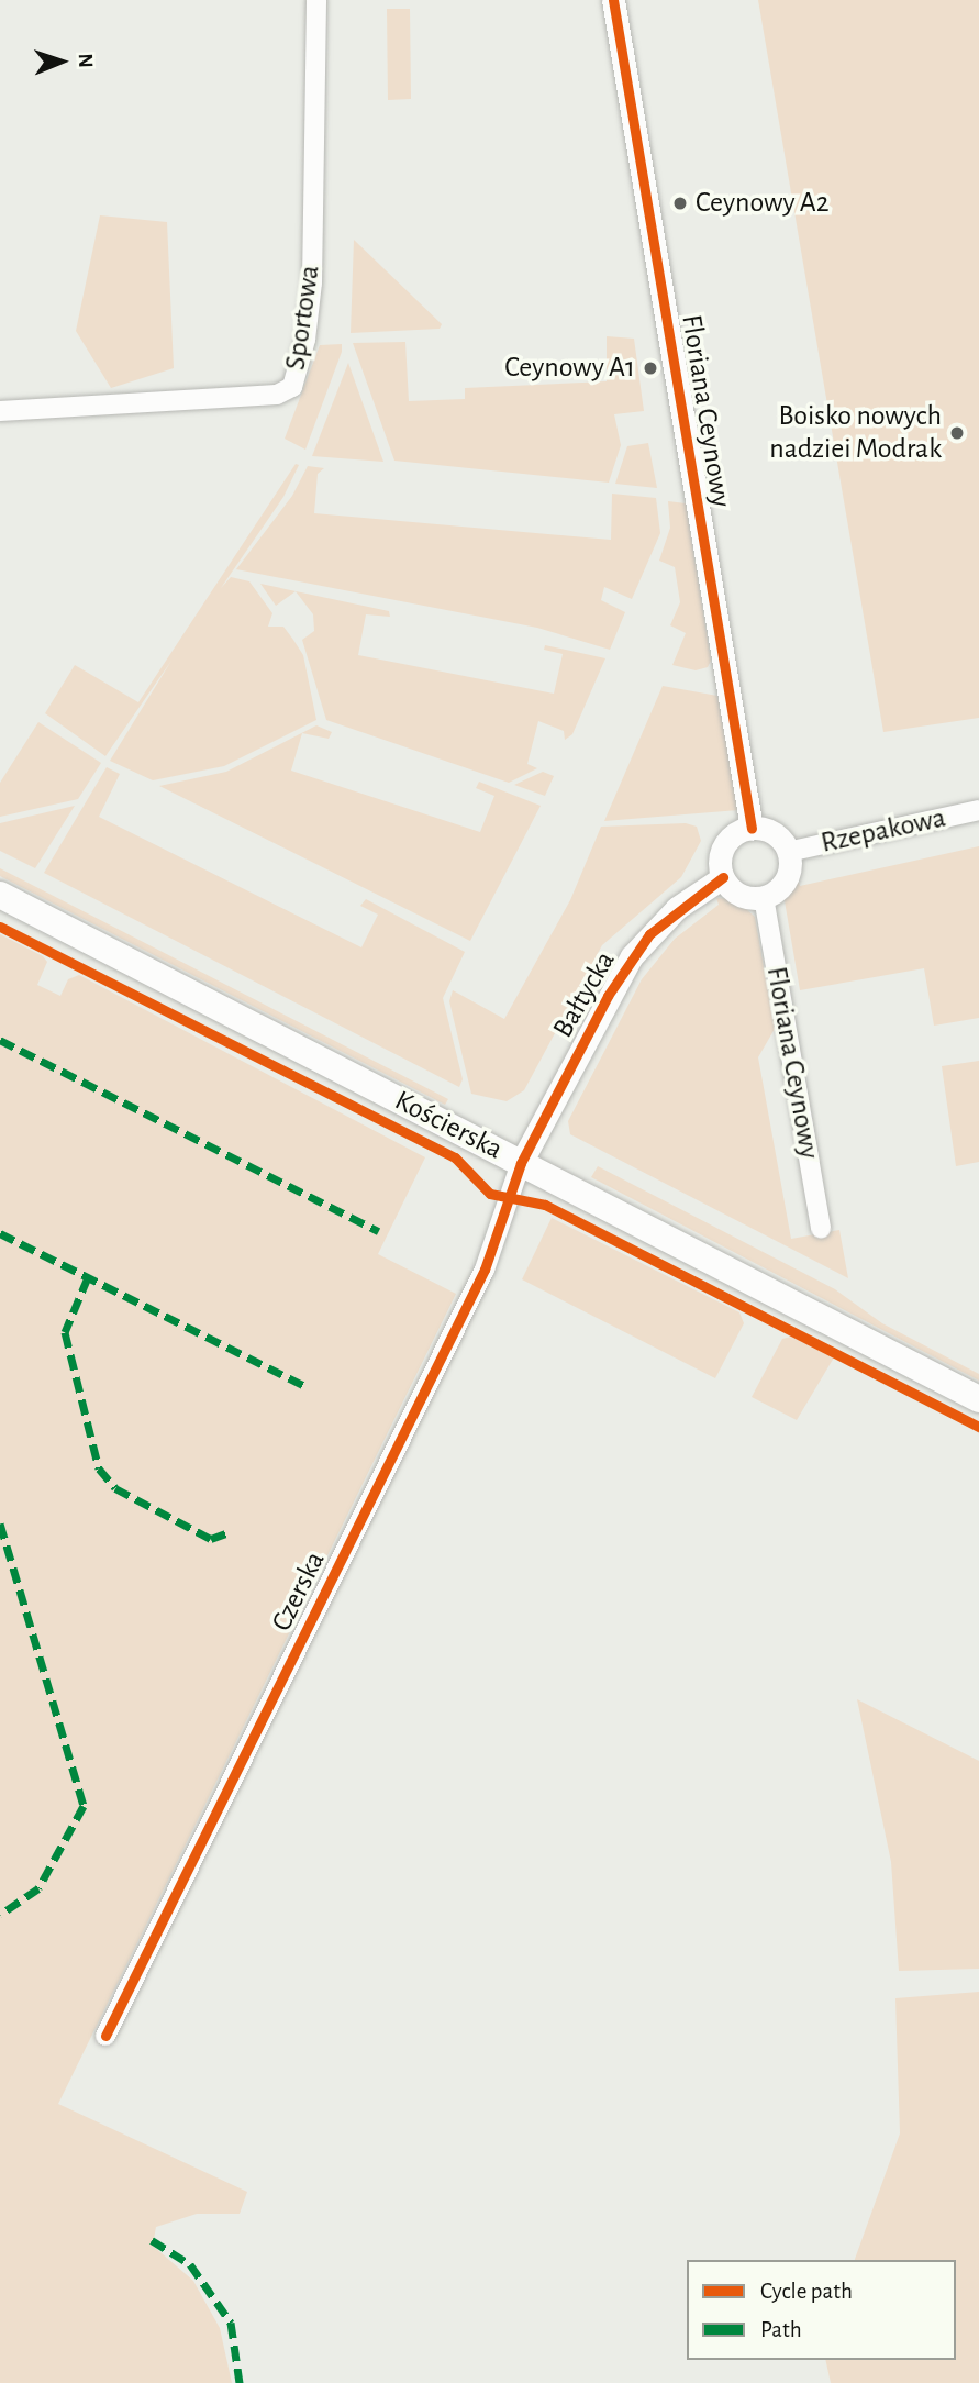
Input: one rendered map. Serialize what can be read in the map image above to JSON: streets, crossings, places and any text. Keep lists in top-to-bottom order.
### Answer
{
  "streets": {
    "main road": ["Kościerska"],
    "street": [
      "Sportowa",
      "Floriana Ceynowy",
      "Rzepakowa",
      "Bałtycka",
      "Czerska"
    ]
  },
  "crossings": [
    ["Floriana Ceynowy", "Rzepakowa"],
    ["Floriana Ceynowy", "Bałtycka"],
    ["Rzepakowa", "Bałtycka"],
    ["Bałtycka", "Kościerska"],
    ["Bałtycka", "Czerska"],
    ["Kościerska", "Czerska"]
  ],
  "places": ["Ceynowy A2", "Ceynowy A1", "Boisko nowych nadziei Modrak"],
  "legend": ["Cycle path", "Path"],
  "north": "right"
}
